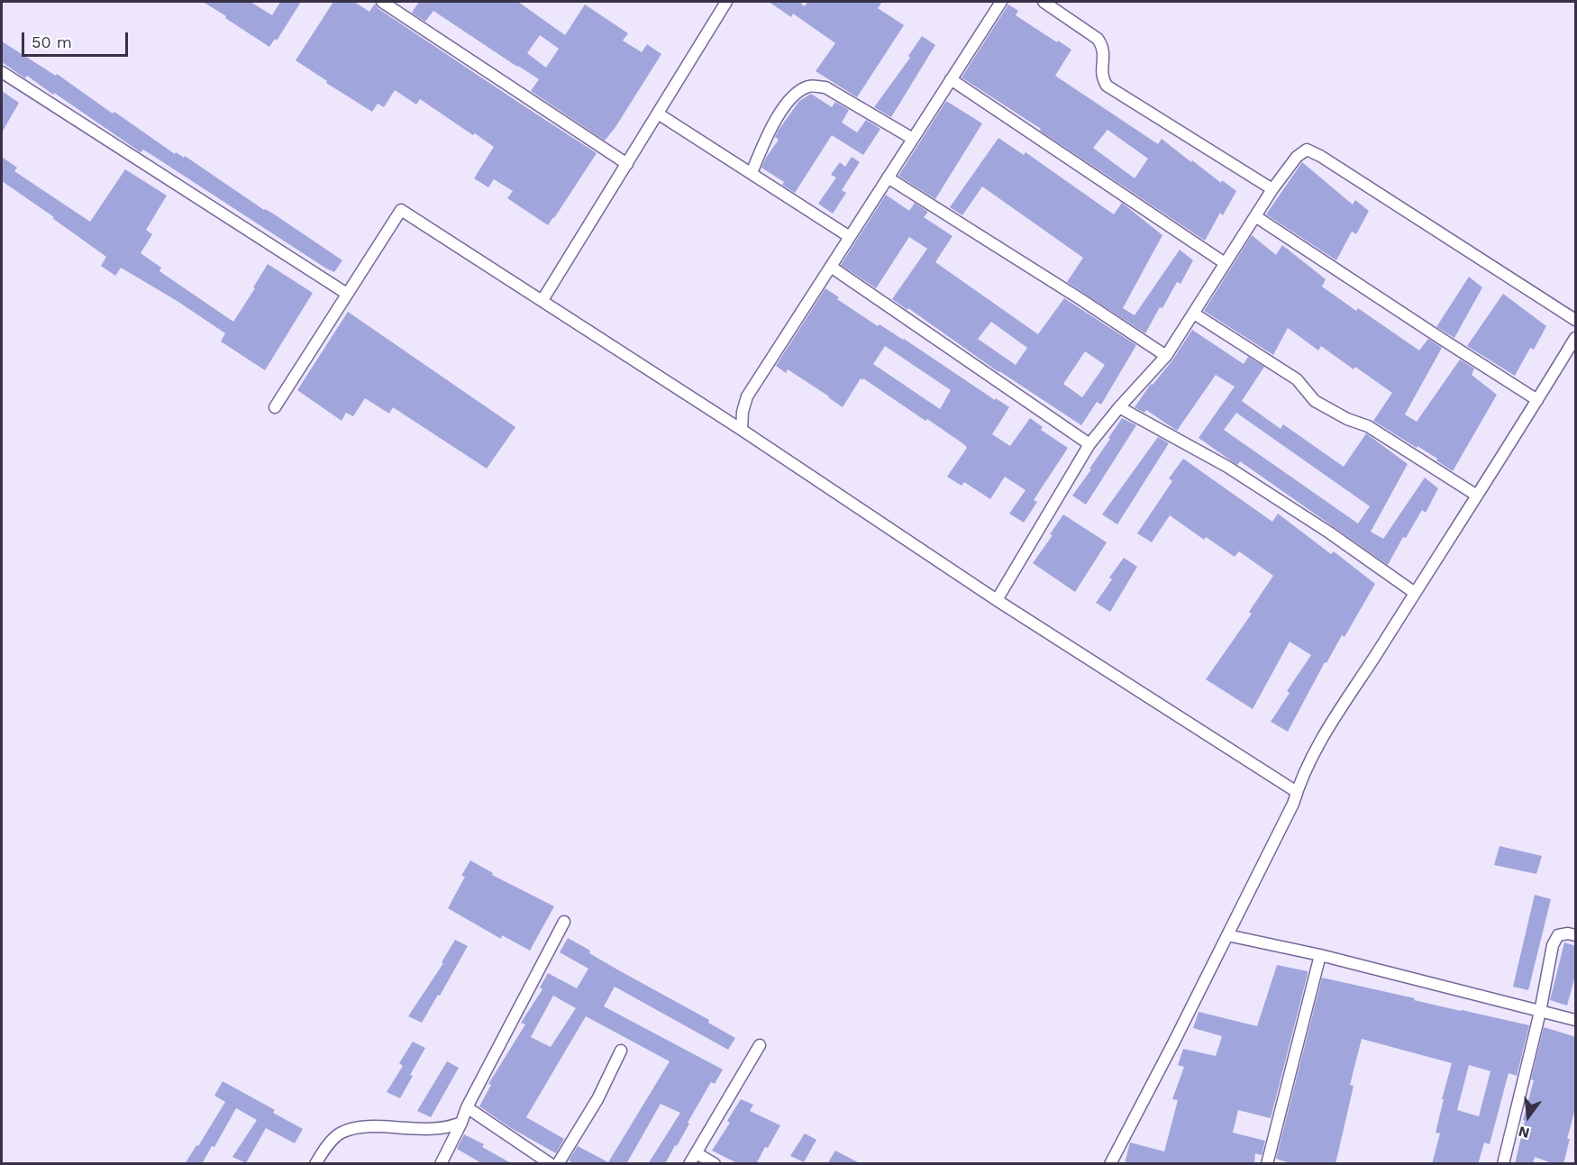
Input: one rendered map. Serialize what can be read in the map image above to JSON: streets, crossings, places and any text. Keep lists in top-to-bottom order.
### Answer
{
  "scale_bar": "50 m",
  "north": "bottom"
}
